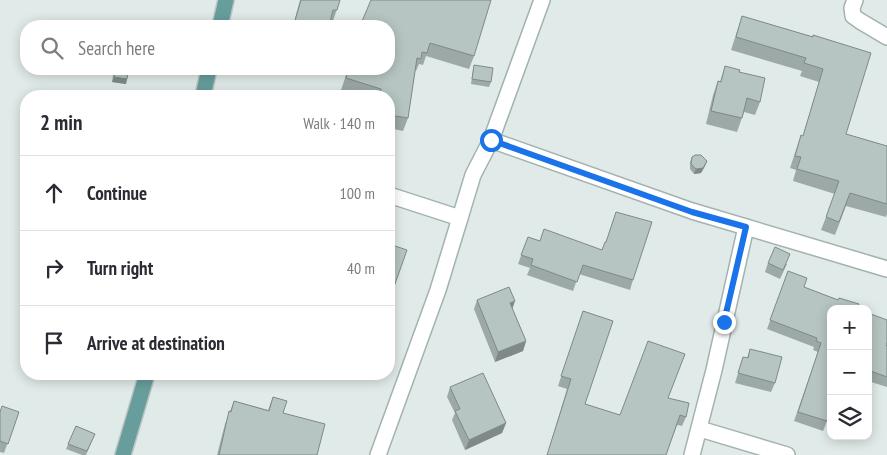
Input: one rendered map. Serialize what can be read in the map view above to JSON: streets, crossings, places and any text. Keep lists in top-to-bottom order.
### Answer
{
  "page": {
    "search": "Search here",
    "heading": ["2 min", "Walk · 140 m"],
    "list": [
      ["Continue", "100 m"],
      ["Turn right", "40 m"],
      "Arrive at destination"
    ],
    "map_buttons": ["+", "−"]
  }
}
